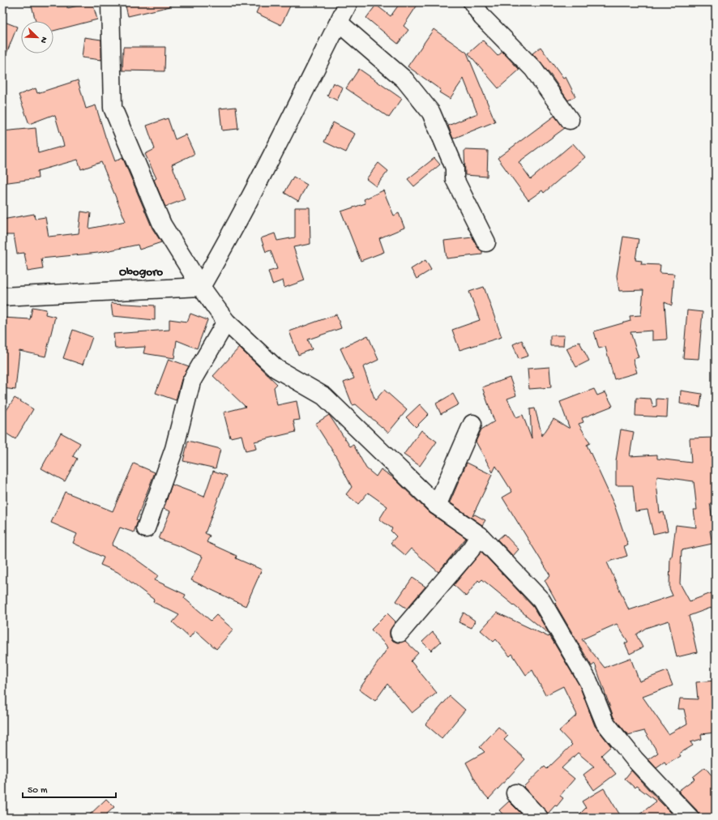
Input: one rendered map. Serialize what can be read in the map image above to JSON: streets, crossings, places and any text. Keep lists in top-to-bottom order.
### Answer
{
  "districts": ["Obogoro"],
  "scale_bar": "50 m",
  "north": "bottom right"
}
